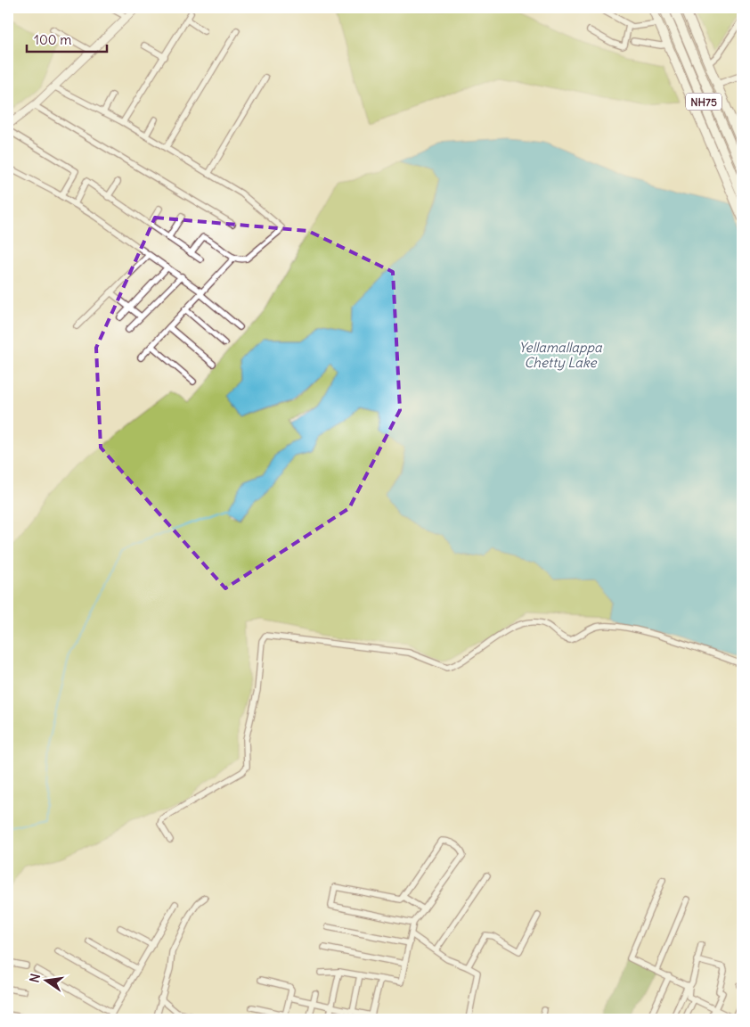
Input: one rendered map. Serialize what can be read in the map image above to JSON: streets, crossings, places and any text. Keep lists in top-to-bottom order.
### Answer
{
  "streets": {
    "main road": ["NH75"]
  },
  "water": ["Yellamallappa Chetty Lake"],
  "scale_bar": "100 m",
  "north": "left"
}
